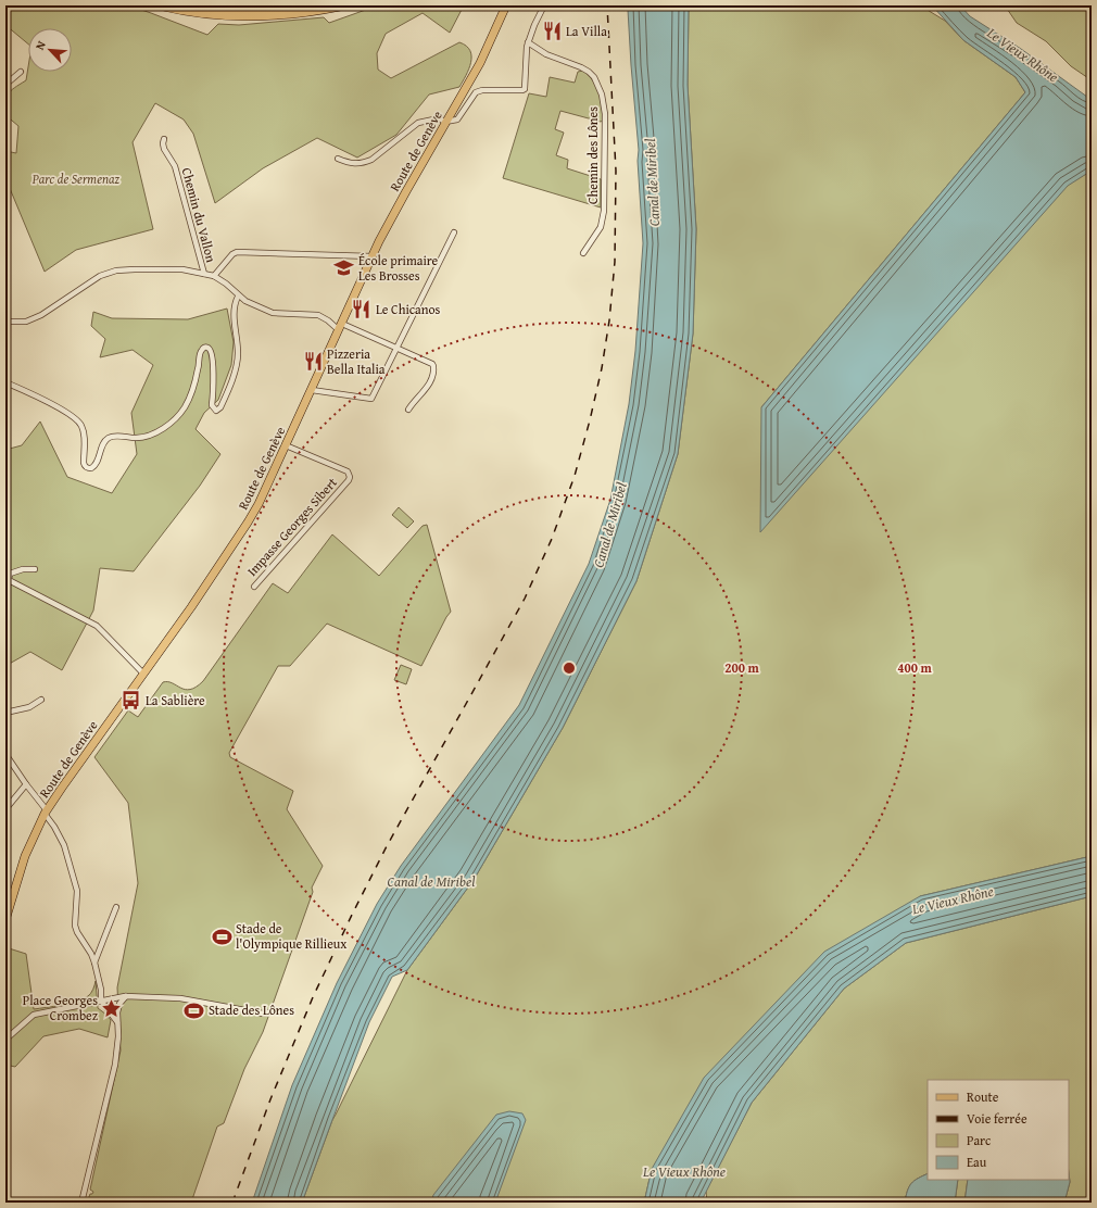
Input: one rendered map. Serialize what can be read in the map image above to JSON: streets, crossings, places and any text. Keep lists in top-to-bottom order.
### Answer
{
  "streets": {
    "main road": ["Route de Genève"],
    "street": ["Chemin des Lônes", "Chemin du Vallon", "Impasse Georges Sibert"]
  },
  "crossings": [
    ["Route de Genève", "Impasse Georges Sibert"]
  ],
  "water": ["Le Vieux Rhône", "Canal de Miribel"],
  "parks": ["Parc de Sermenaz"],
  "places": {
    "restaurant": ["La Villa", "Le Chicanos", "Pizzeria Bella Italia"],
    "school or university": ["École primaire Les Brosses"],
    "bus stop": ["La Sablière"],
    "sports": ["Stade de l'Olympique Rillieux", "Stade des Lônes"],
    "place": ["Place Georges Crombez"]
  },
  "legend": [
    "Route",
    "Voie ferrée",
    "Parc",
    "Eau"
  ],
  "north": "top left",
  "rings": ["200 m", "400 m"]
}
